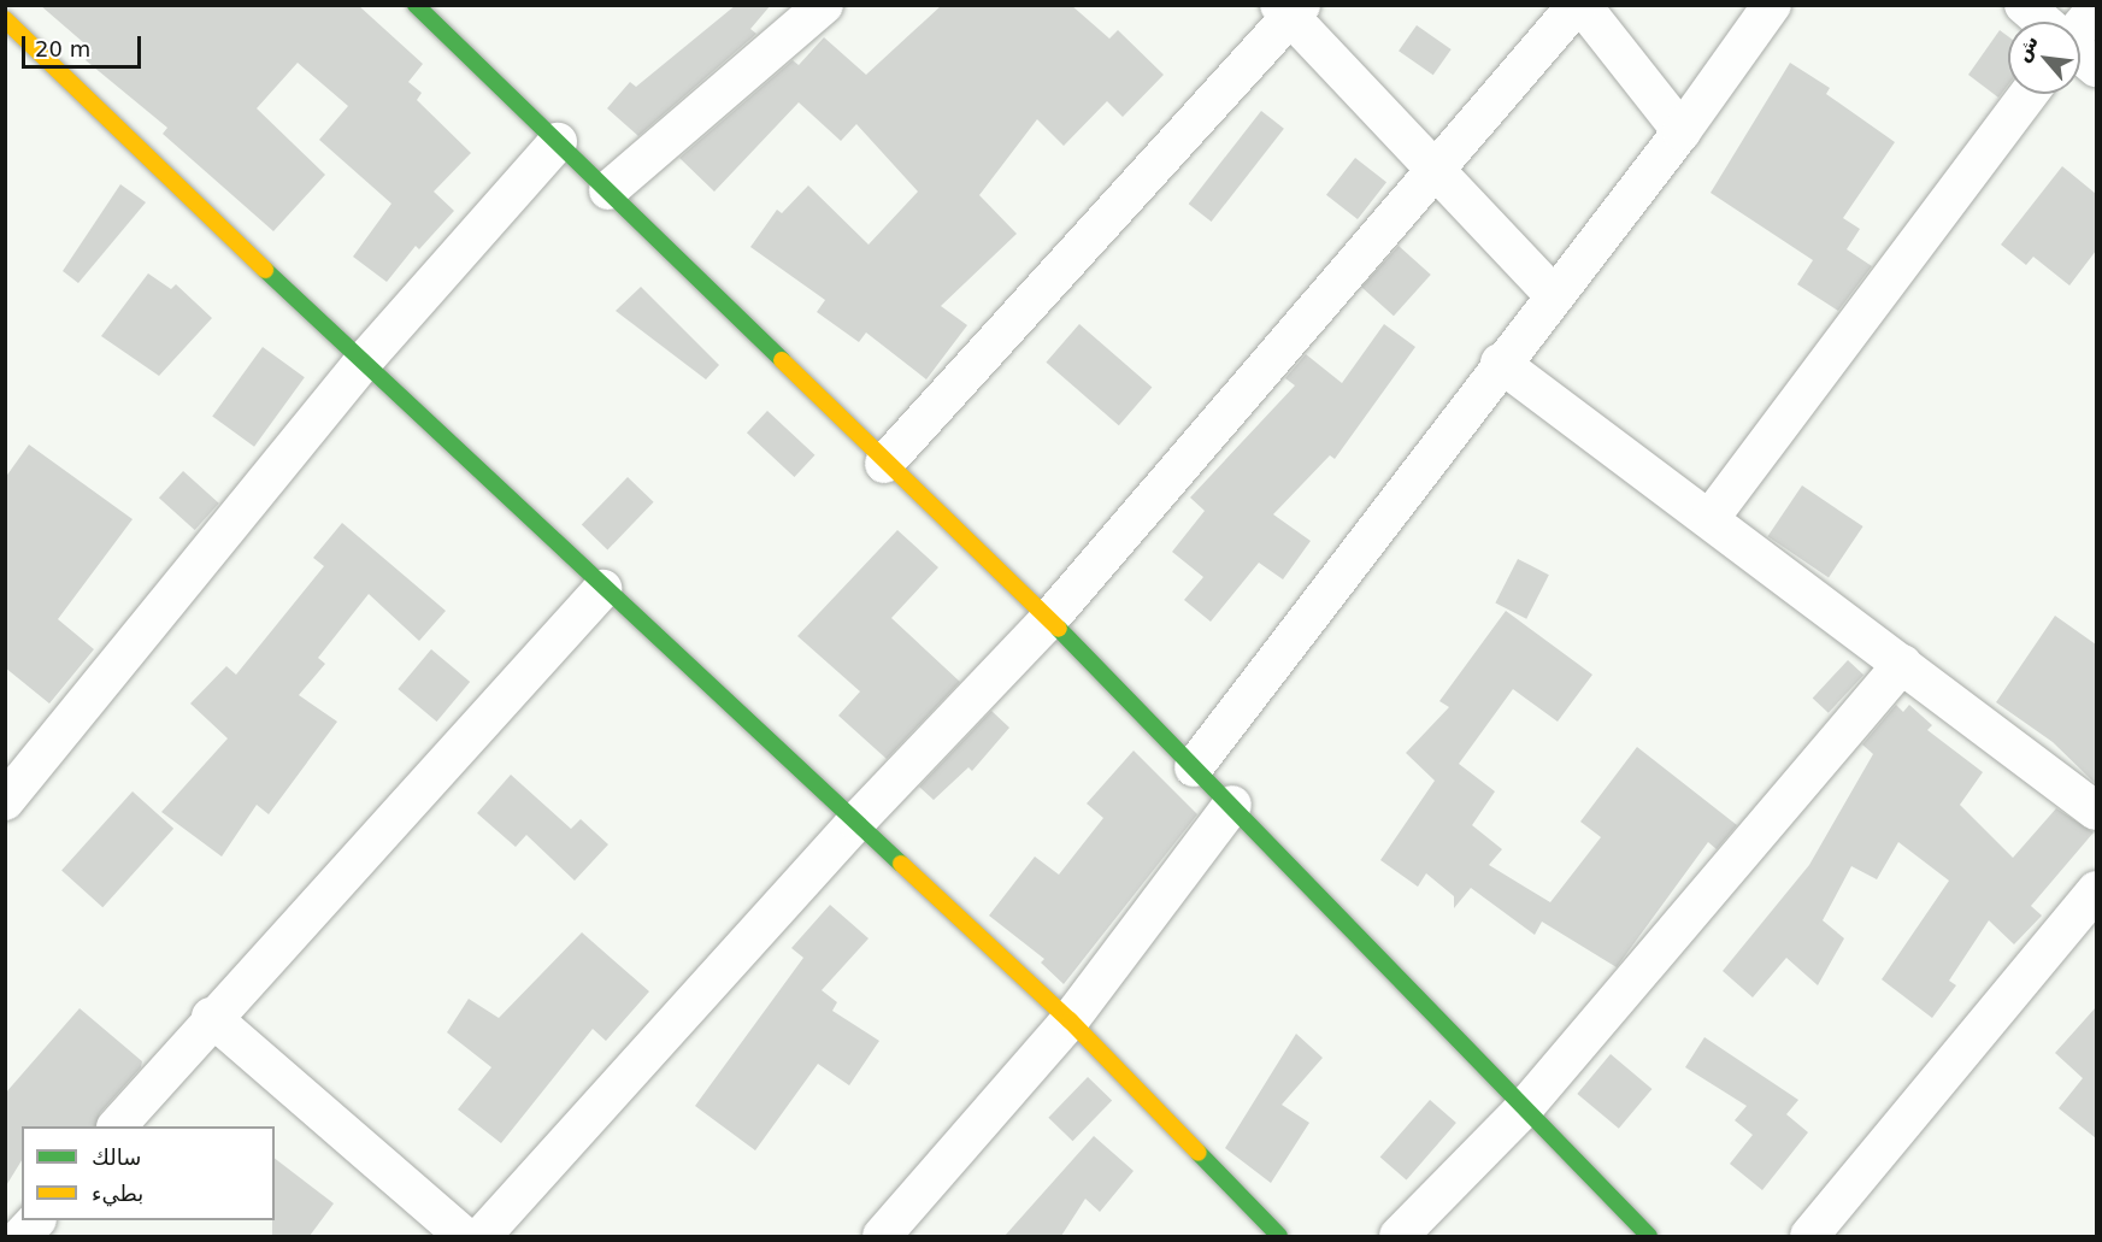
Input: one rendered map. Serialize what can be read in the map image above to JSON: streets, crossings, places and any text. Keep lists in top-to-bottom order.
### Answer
{
  "legend": ["سالك", "بطيء"],
  "scale_bar": "20 m",
  "north": "top left"
}
